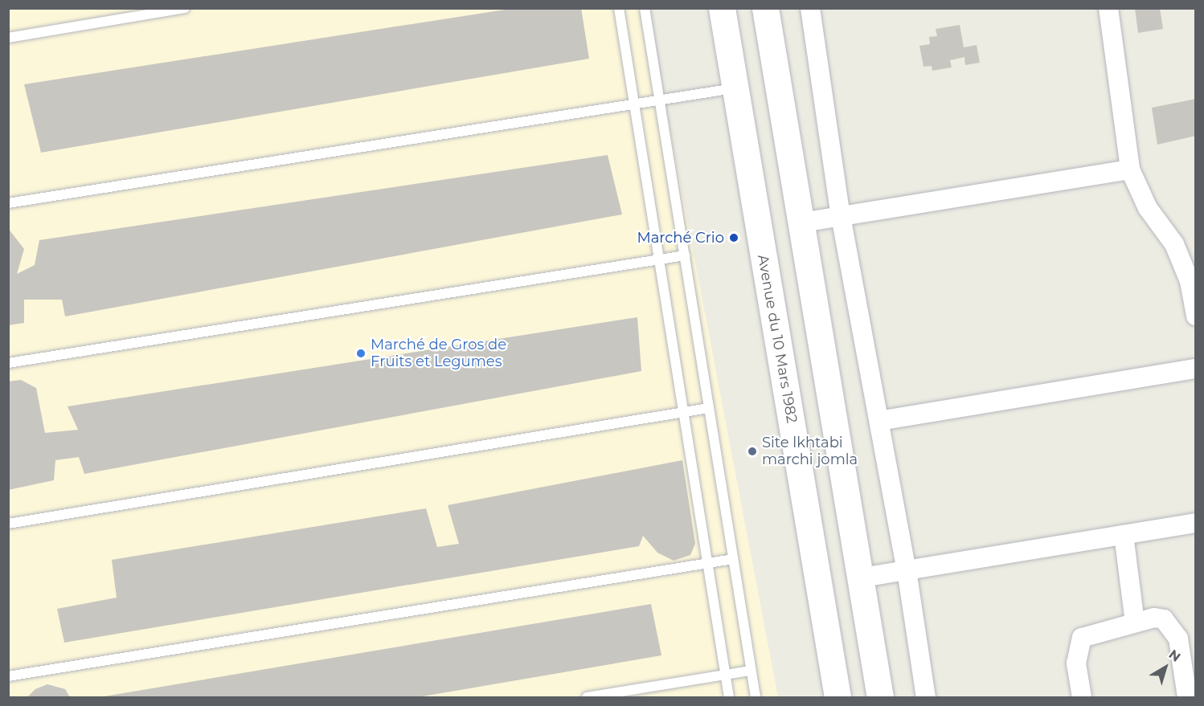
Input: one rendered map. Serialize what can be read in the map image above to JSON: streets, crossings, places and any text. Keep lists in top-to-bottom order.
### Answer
{
  "streets": {
    "main road": ["Avenue du 10 Mars 1982"]
  },
  "places": ["Marché Crio", "Marché de Gros de Fruits et Legumes", "Site lkhtabi marchi jomla"],
  "north": "top right"
}
